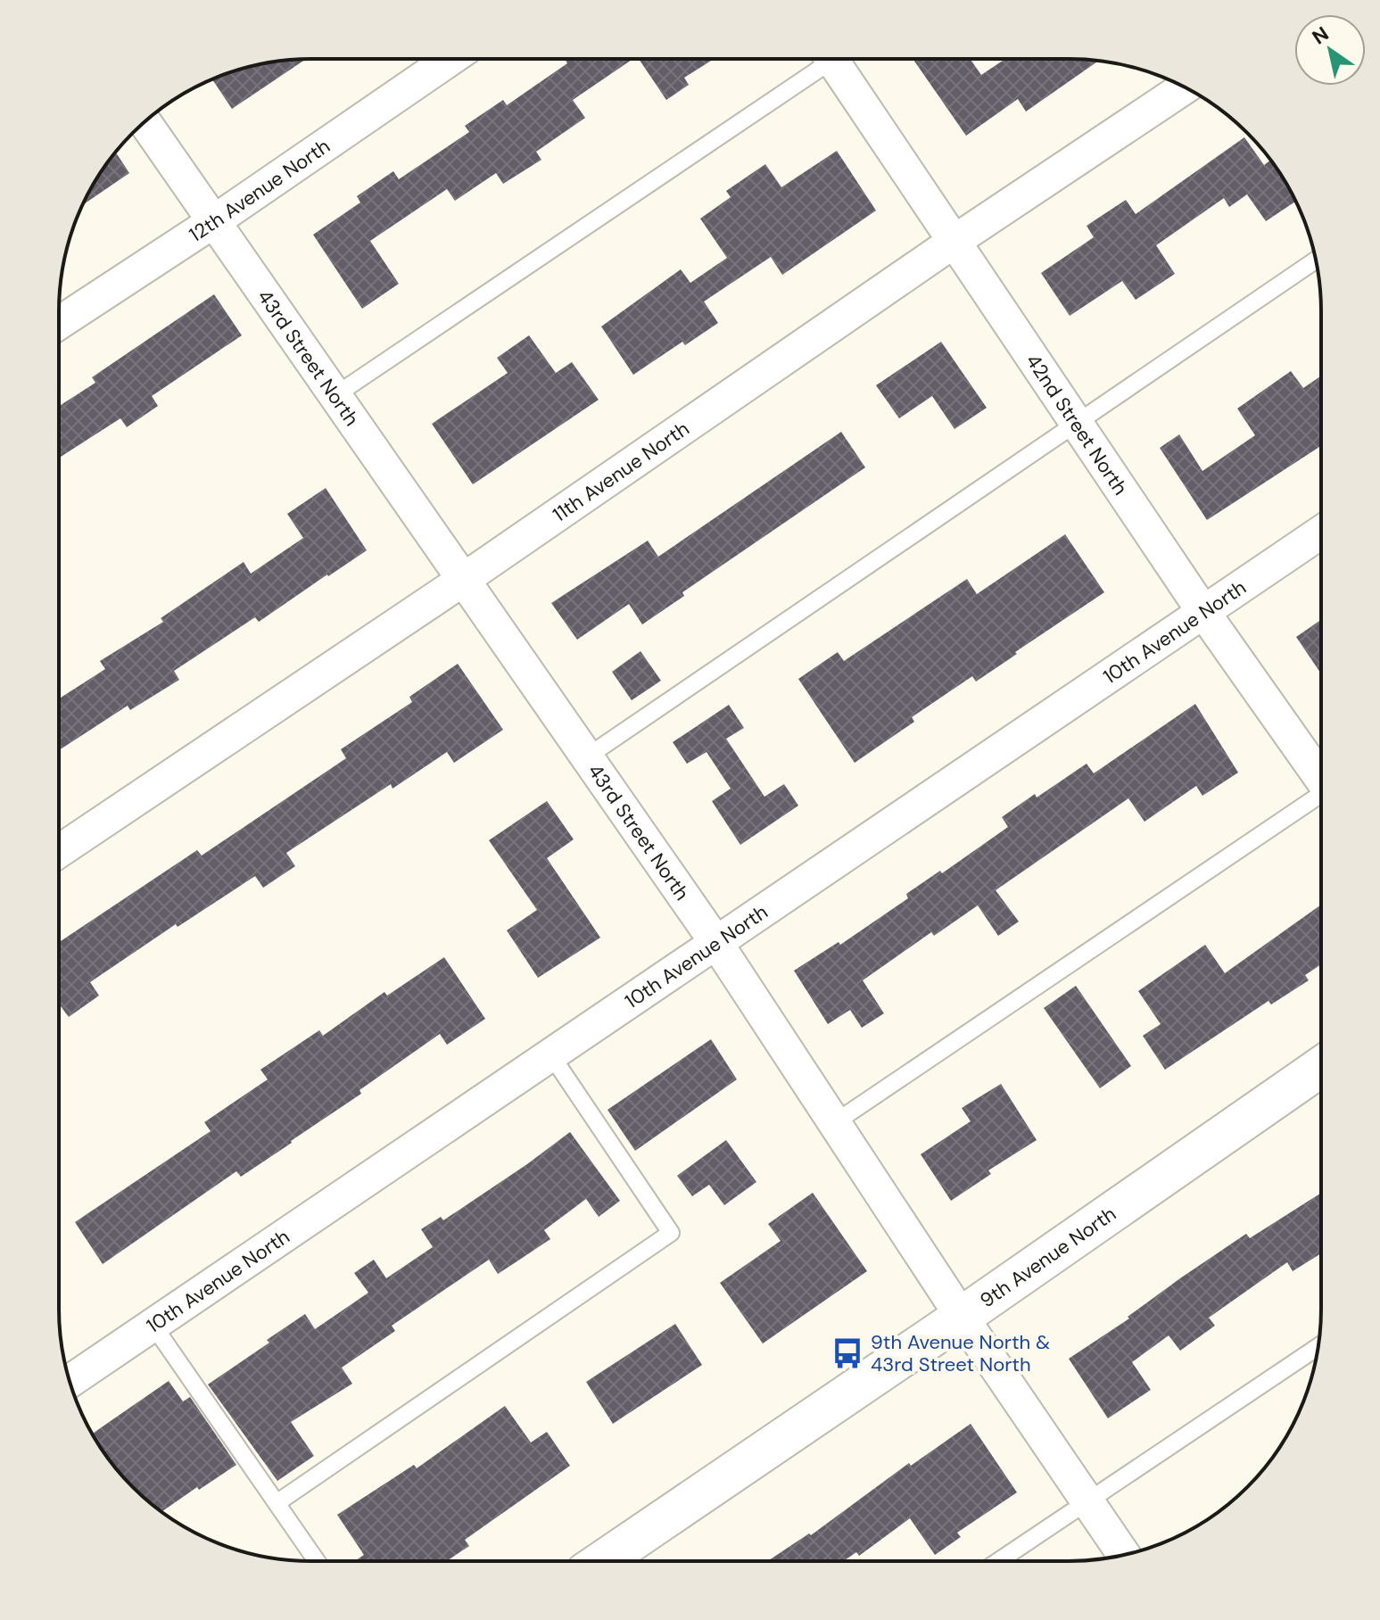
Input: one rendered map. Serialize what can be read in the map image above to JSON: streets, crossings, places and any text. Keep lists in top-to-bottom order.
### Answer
{
  "streets": {
    "street": [
      "12th Avenue North",
      "43rd Street North",
      "42nd Street North",
      "11th Avenue North",
      "10th Avenue North",
      "9th Avenue North"
    ]
  },
  "crossings": [
    ["12th Avenue North", "43rd Street North"],
    ["43rd Street North", "11th Avenue North"],
    ["43rd Street North", "10th Avenue North"],
    ["43rd Street North", "9th Avenue North"],
    ["42nd Street North", "11th Avenue North"],
    ["42nd Street North", "10th Avenue North"]
  ],
  "places": {
    "bus stop": ["9th Avenue North & 43rd Street North"]
  },
  "north": "top left"
}
